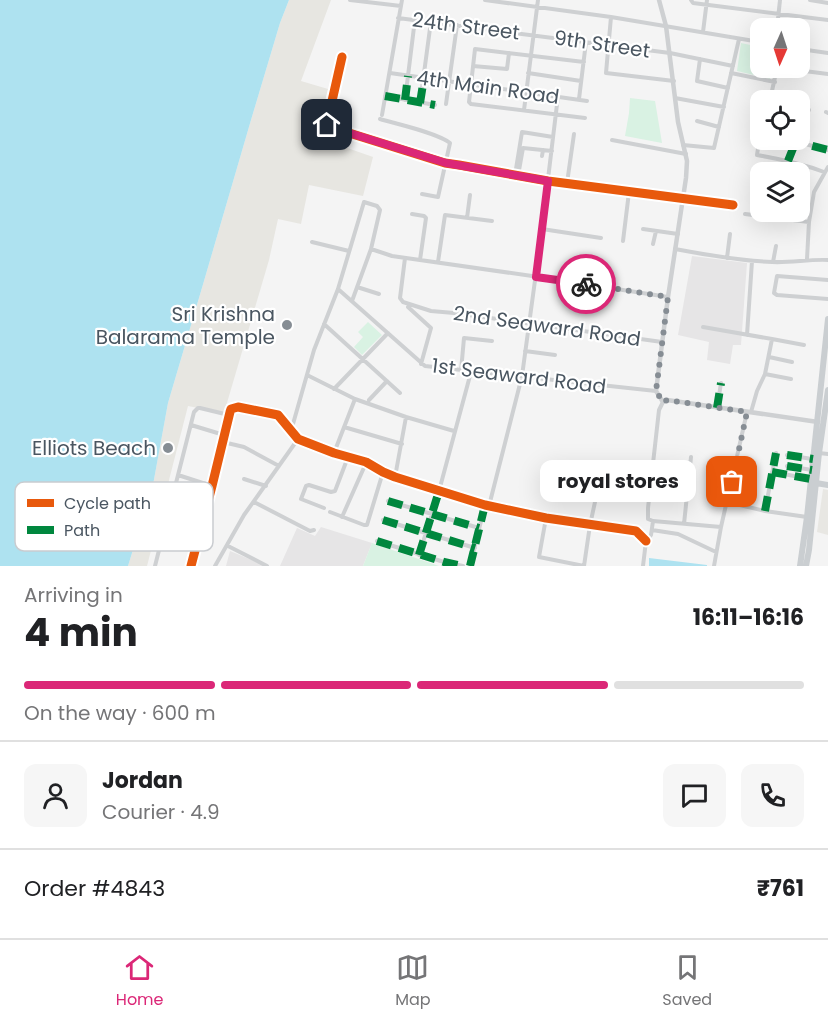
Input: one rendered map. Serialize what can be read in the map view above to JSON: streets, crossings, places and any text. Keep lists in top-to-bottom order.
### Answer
{
  "streets": {
    "street": [
      "24th Street",
      "9th Street",
      "4th Main Road",
      "2nd Seaward Road",
      "1st Seaward Road"
    ]
  },
  "crossings": [
    ["24th Street", "9th Street"]
  ],
  "places": ["Sri Krishna Balarama Temple", "Elliots Beach", "royal stores"],
  "legend": ["Cycle path", "Path"],
  "north": "bottom",
  "page": {
    "bubble": "royal stores",
    "heading": ["4 min", "Arriving in", "16:11–16:16"],
    "panel": [
      "Jordan",
      "Courier · 4.9",
      "Order #4843",
      "₹761"
    ],
    "bar": "On the way · 600 m",
    "tabs": ["Home", "Map", "Saved"]
  }
}
